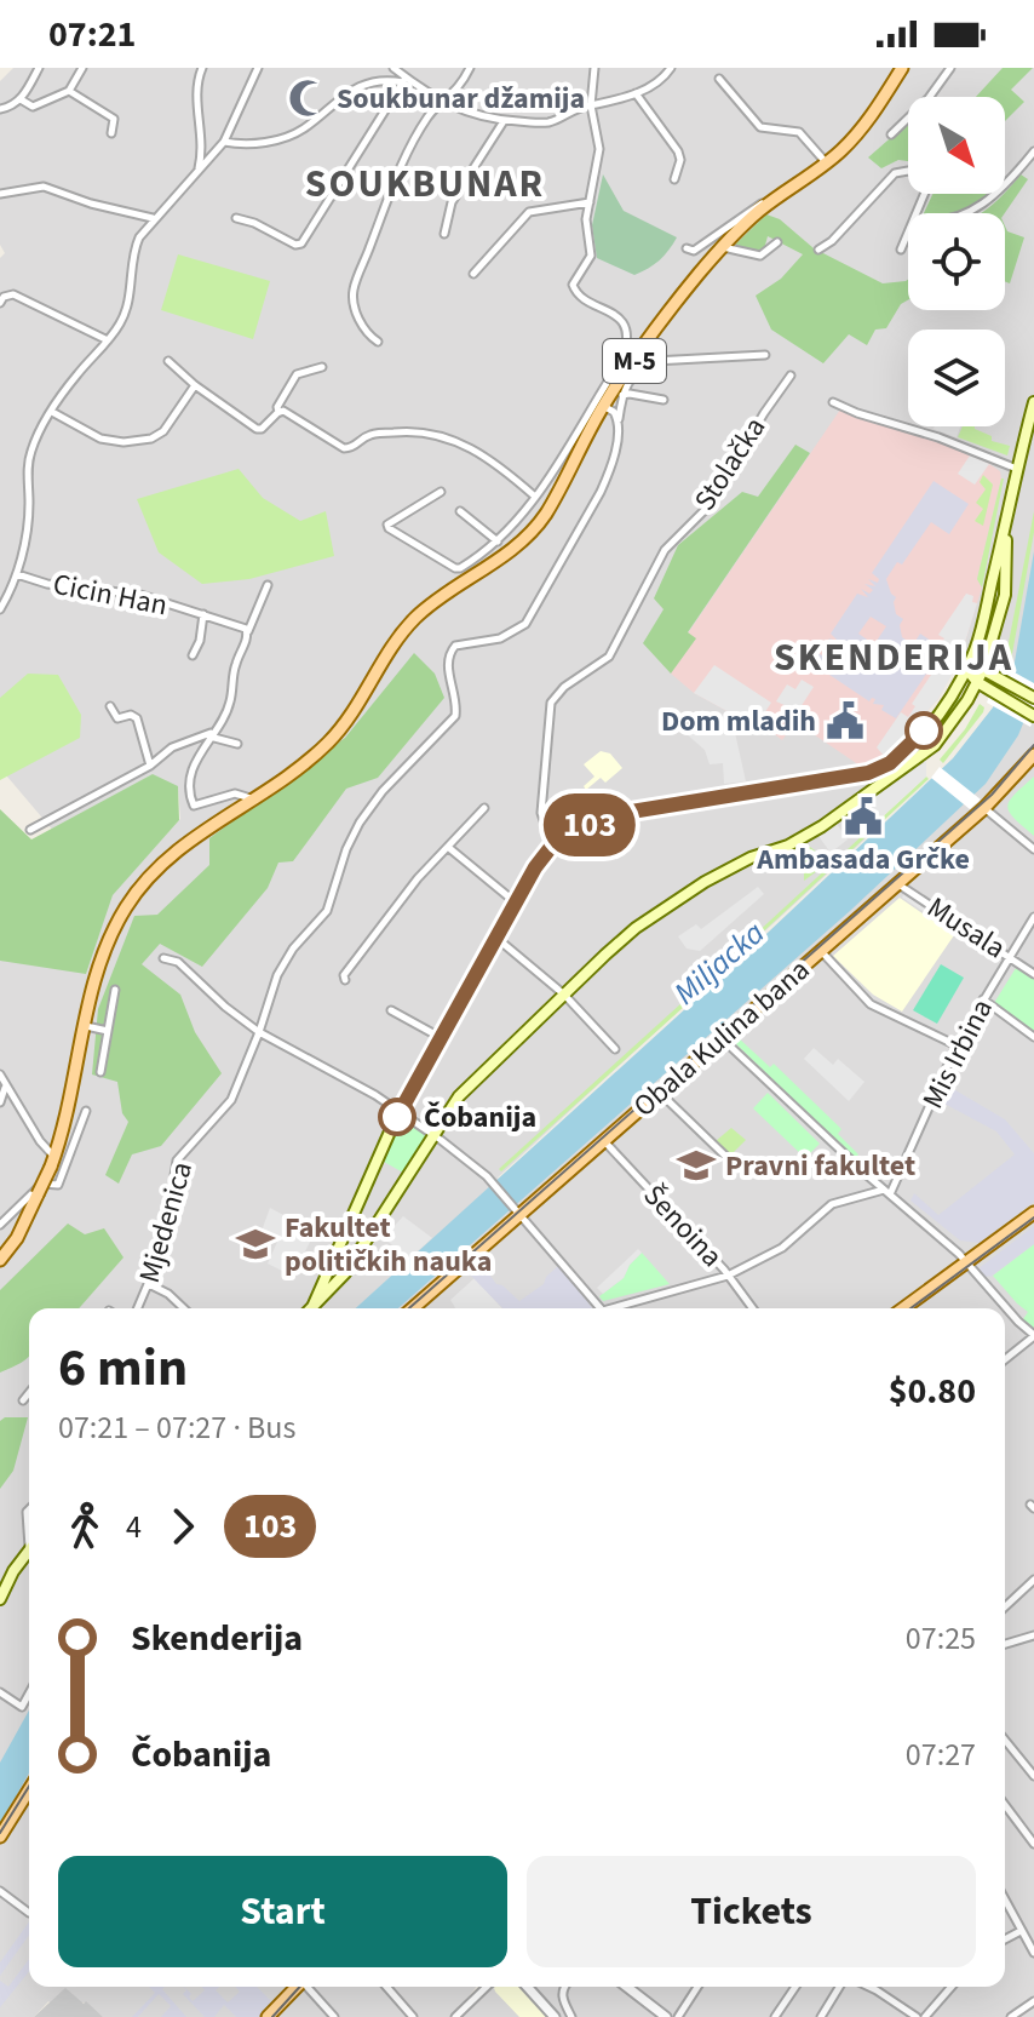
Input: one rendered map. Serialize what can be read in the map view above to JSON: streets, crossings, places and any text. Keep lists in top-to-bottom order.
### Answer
{
  "streets": {
    "main road": ["M-5", "Obala Kulina bana"],
    "street": [
      "Stolačka",
      "Cicin Han",
      "Musala",
      "Mis Irbina",
      "Mjedenica",
      "Šenoina"
    ]
  },
  "crossings": [
    ["Musala", "Obala Kulina bana"],
    ["Musala", "Mis Irbina"],
    ["Obala Kulina bana", "Šenoina"]
  ],
  "districts": ["SOUKBUNAR", "SKENDERIJA"],
  "water": ["Miljacka"],
  "places": {
    "mosque": ["Soukbunar džamija"],
    "public building": ["Dom mladih", "Ambasada Grčke"],
    "other": ["Čobanija"],
    "school or university": ["Pravni fakultet", "Fakultet političkih nauka"]
  },
  "lines": ["bus line 103"],
  "north": "bottom right",
  "page": {
    "status": "07:21",
    "on_map": "103",
    "heading": ["6 min", "07:21 – 07:27 · Bus", "$0.80"],
    "legs": ["4", "103"],
    "list": [
      {
        "name": "Skenderija",
        "value": "07:25"
      },
      {
        "name": "Čobanija",
        "value": "07:27"
      }
    ],
    "buttons": ["Start", "Tickets"]
  }
}
